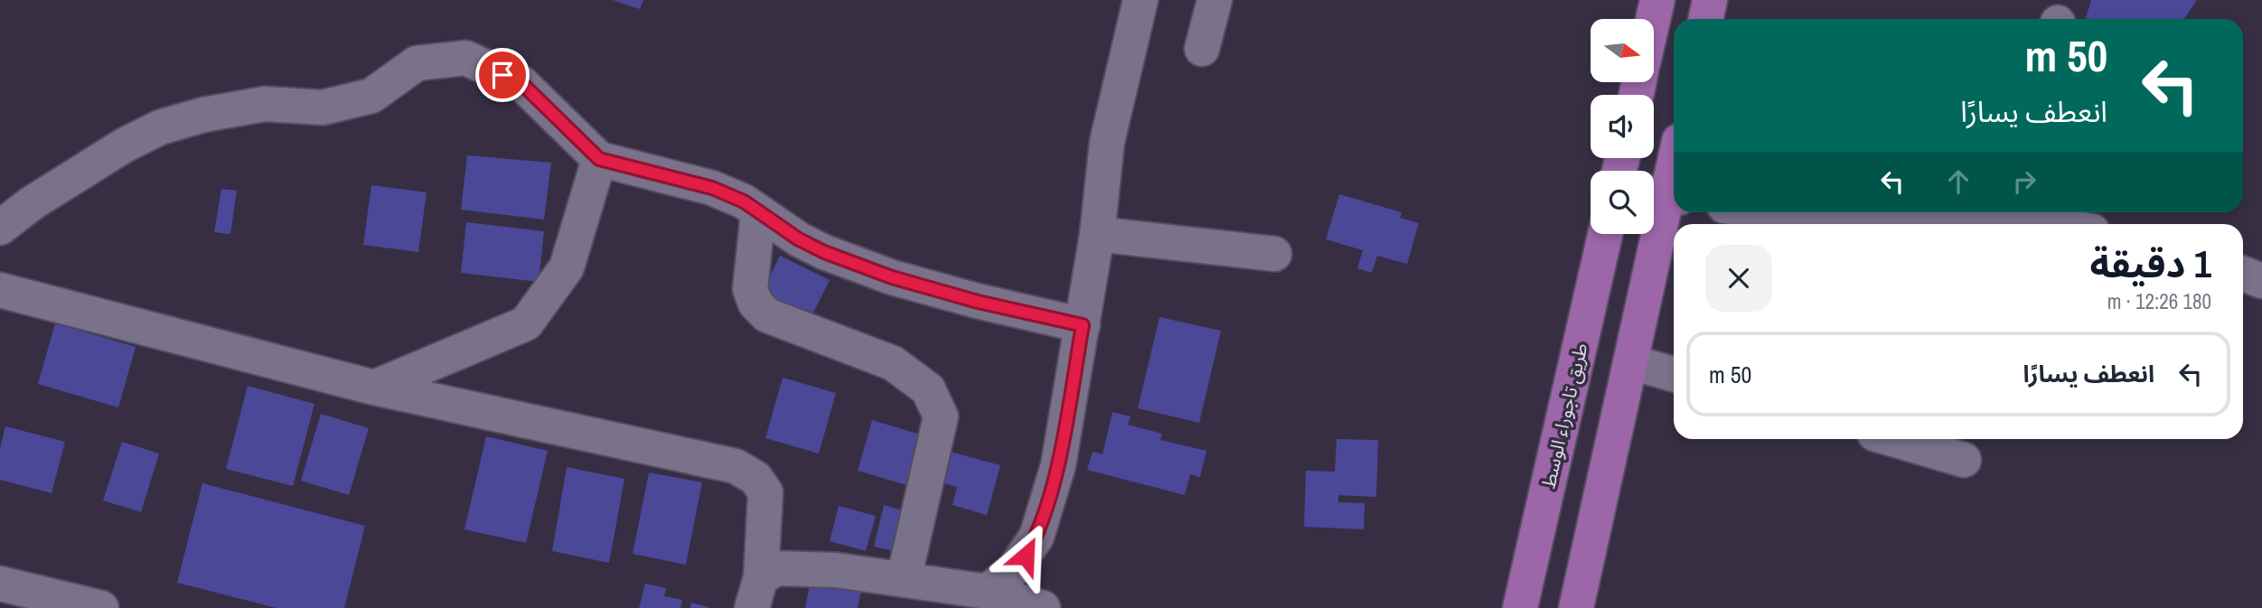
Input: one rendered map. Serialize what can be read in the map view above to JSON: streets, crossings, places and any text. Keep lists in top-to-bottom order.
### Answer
{
  "streets": {
    "main road": ["طريق تاجوراء الوسط"]
  },
  "north": "right",
  "page": {
    "turn": ["50 m", "انعطف يسارًا"],
    "heading": ["1 دقيقة", "180 m · 12:26"],
    "list": [
      {
        "name": "انعطف يسارًا",
        "value": "50 m"
      }
    ]
  }
}
